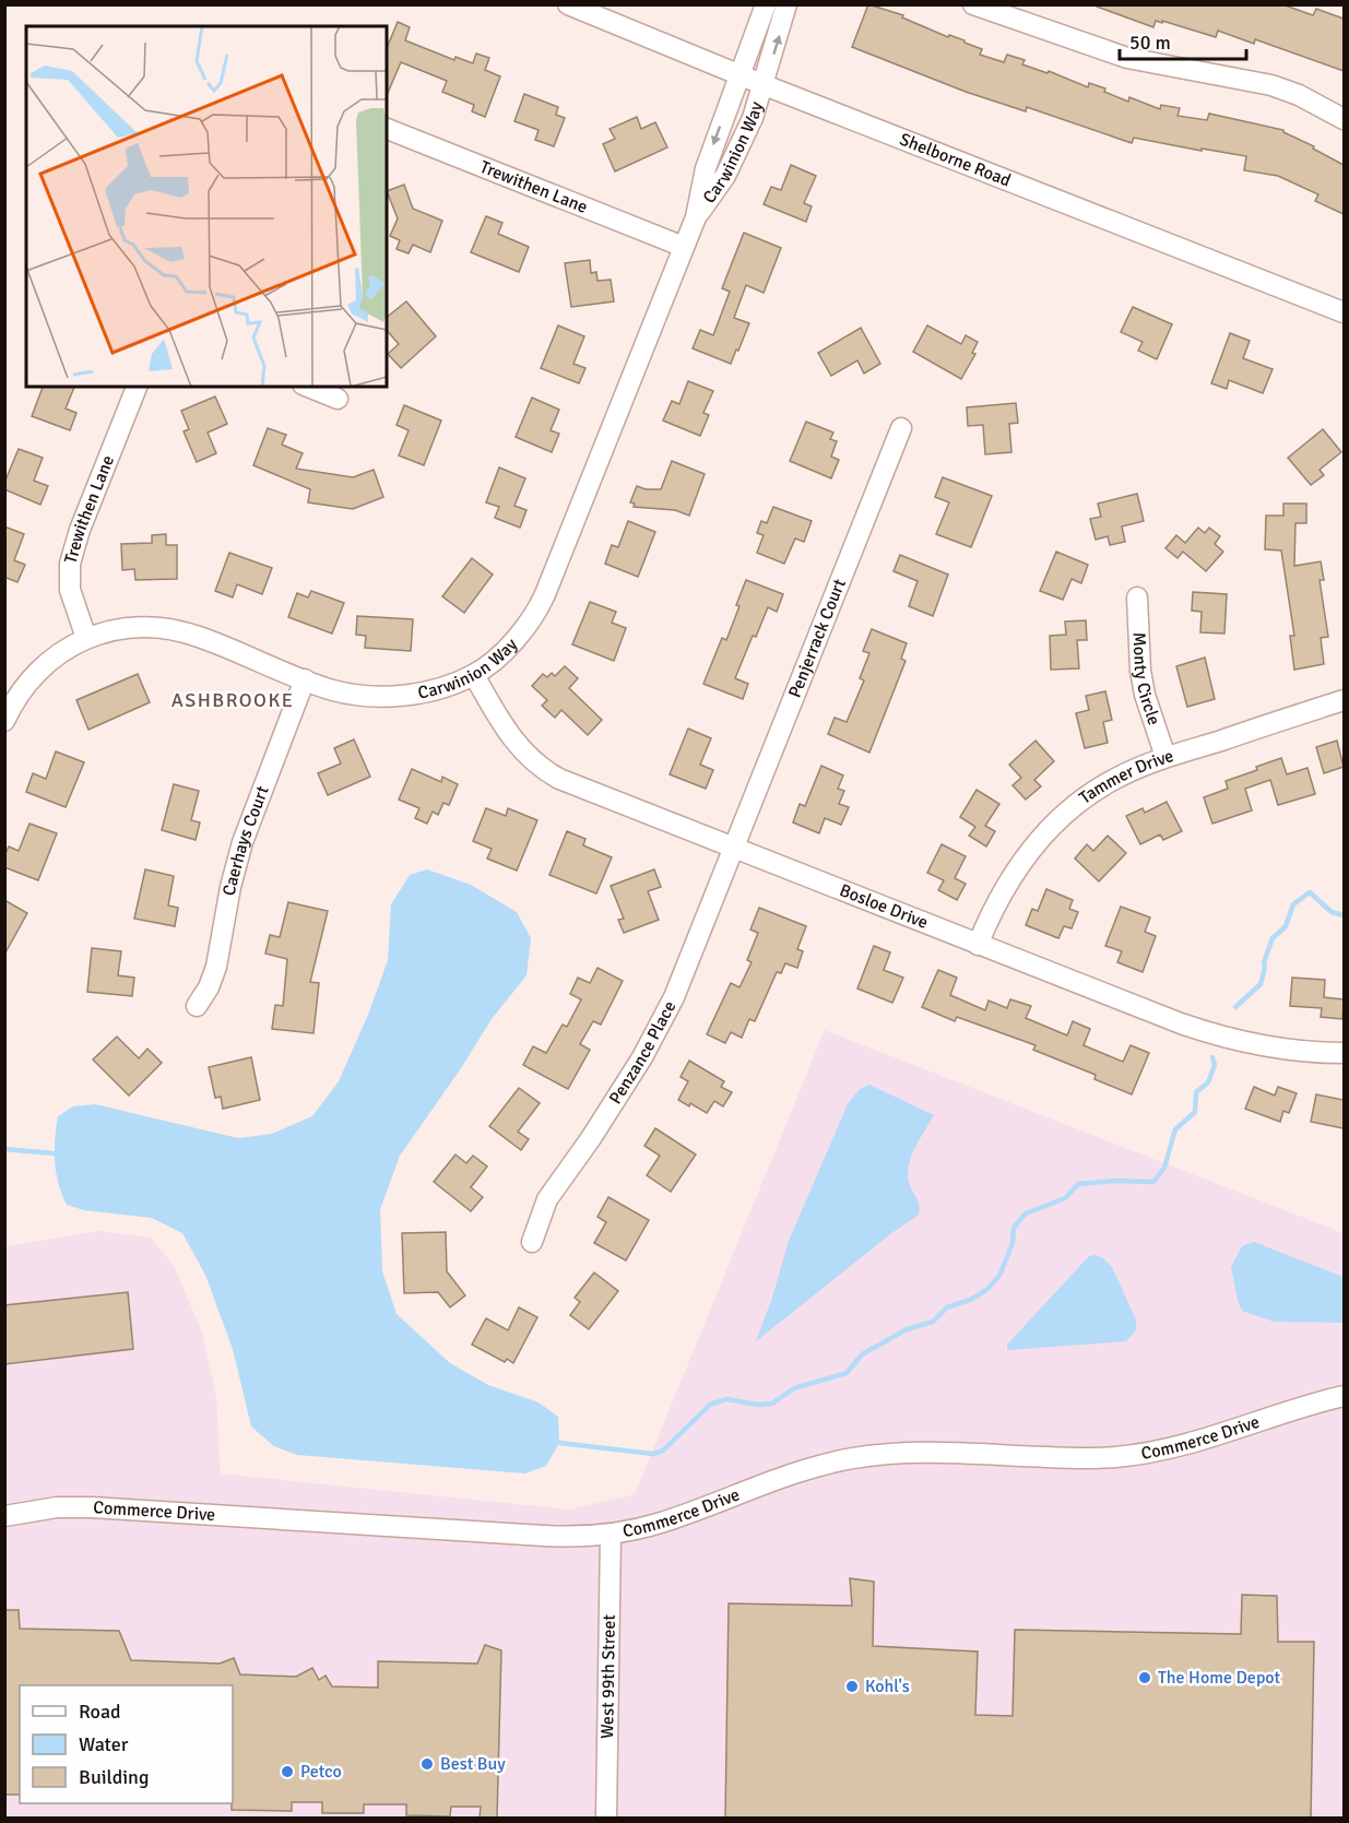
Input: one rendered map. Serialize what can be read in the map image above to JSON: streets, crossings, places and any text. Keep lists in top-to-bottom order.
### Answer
{
  "streets": {
    "street": [
      "Carwinion Way",
      "Shelborne Road",
      "Trewithen Lane",
      "Penjerrack Court",
      "Monty Circle",
      "Tammer Drive",
      "Caerhays Court",
      "Bosloe Drive",
      "Penzance Place",
      "Commerce Drive",
      "West 99th Street"
    ]
  },
  "crossings": [
    ["Carwinion Way", "Shelborne Road"],
    ["Carwinion Way", "Trewithen Lane"],
    ["Carwinion Way", "Caerhays Court"],
    ["Carwinion Way", "Bosloe Drive"],
    ["Penjerrack Court", "Bosloe Drive"],
    ["Penjerrack Court", "Penzance Place"],
    ["Monty Circle", "Tammer Drive"],
    ["Tammer Drive", "Bosloe Drive"],
    ["Bosloe Drive", "Penzance Place"],
    ["Commerce Drive", "West 99th Street"]
  ],
  "districts": ["ASHBROOKE"],
  "places": [
    "The Home Depot",
    "Kohl's",
    "Best Buy",
    "Petco"
  ],
  "legend": ["Road", "Water", "Building"],
  "scale_bar": "50 m"
}
